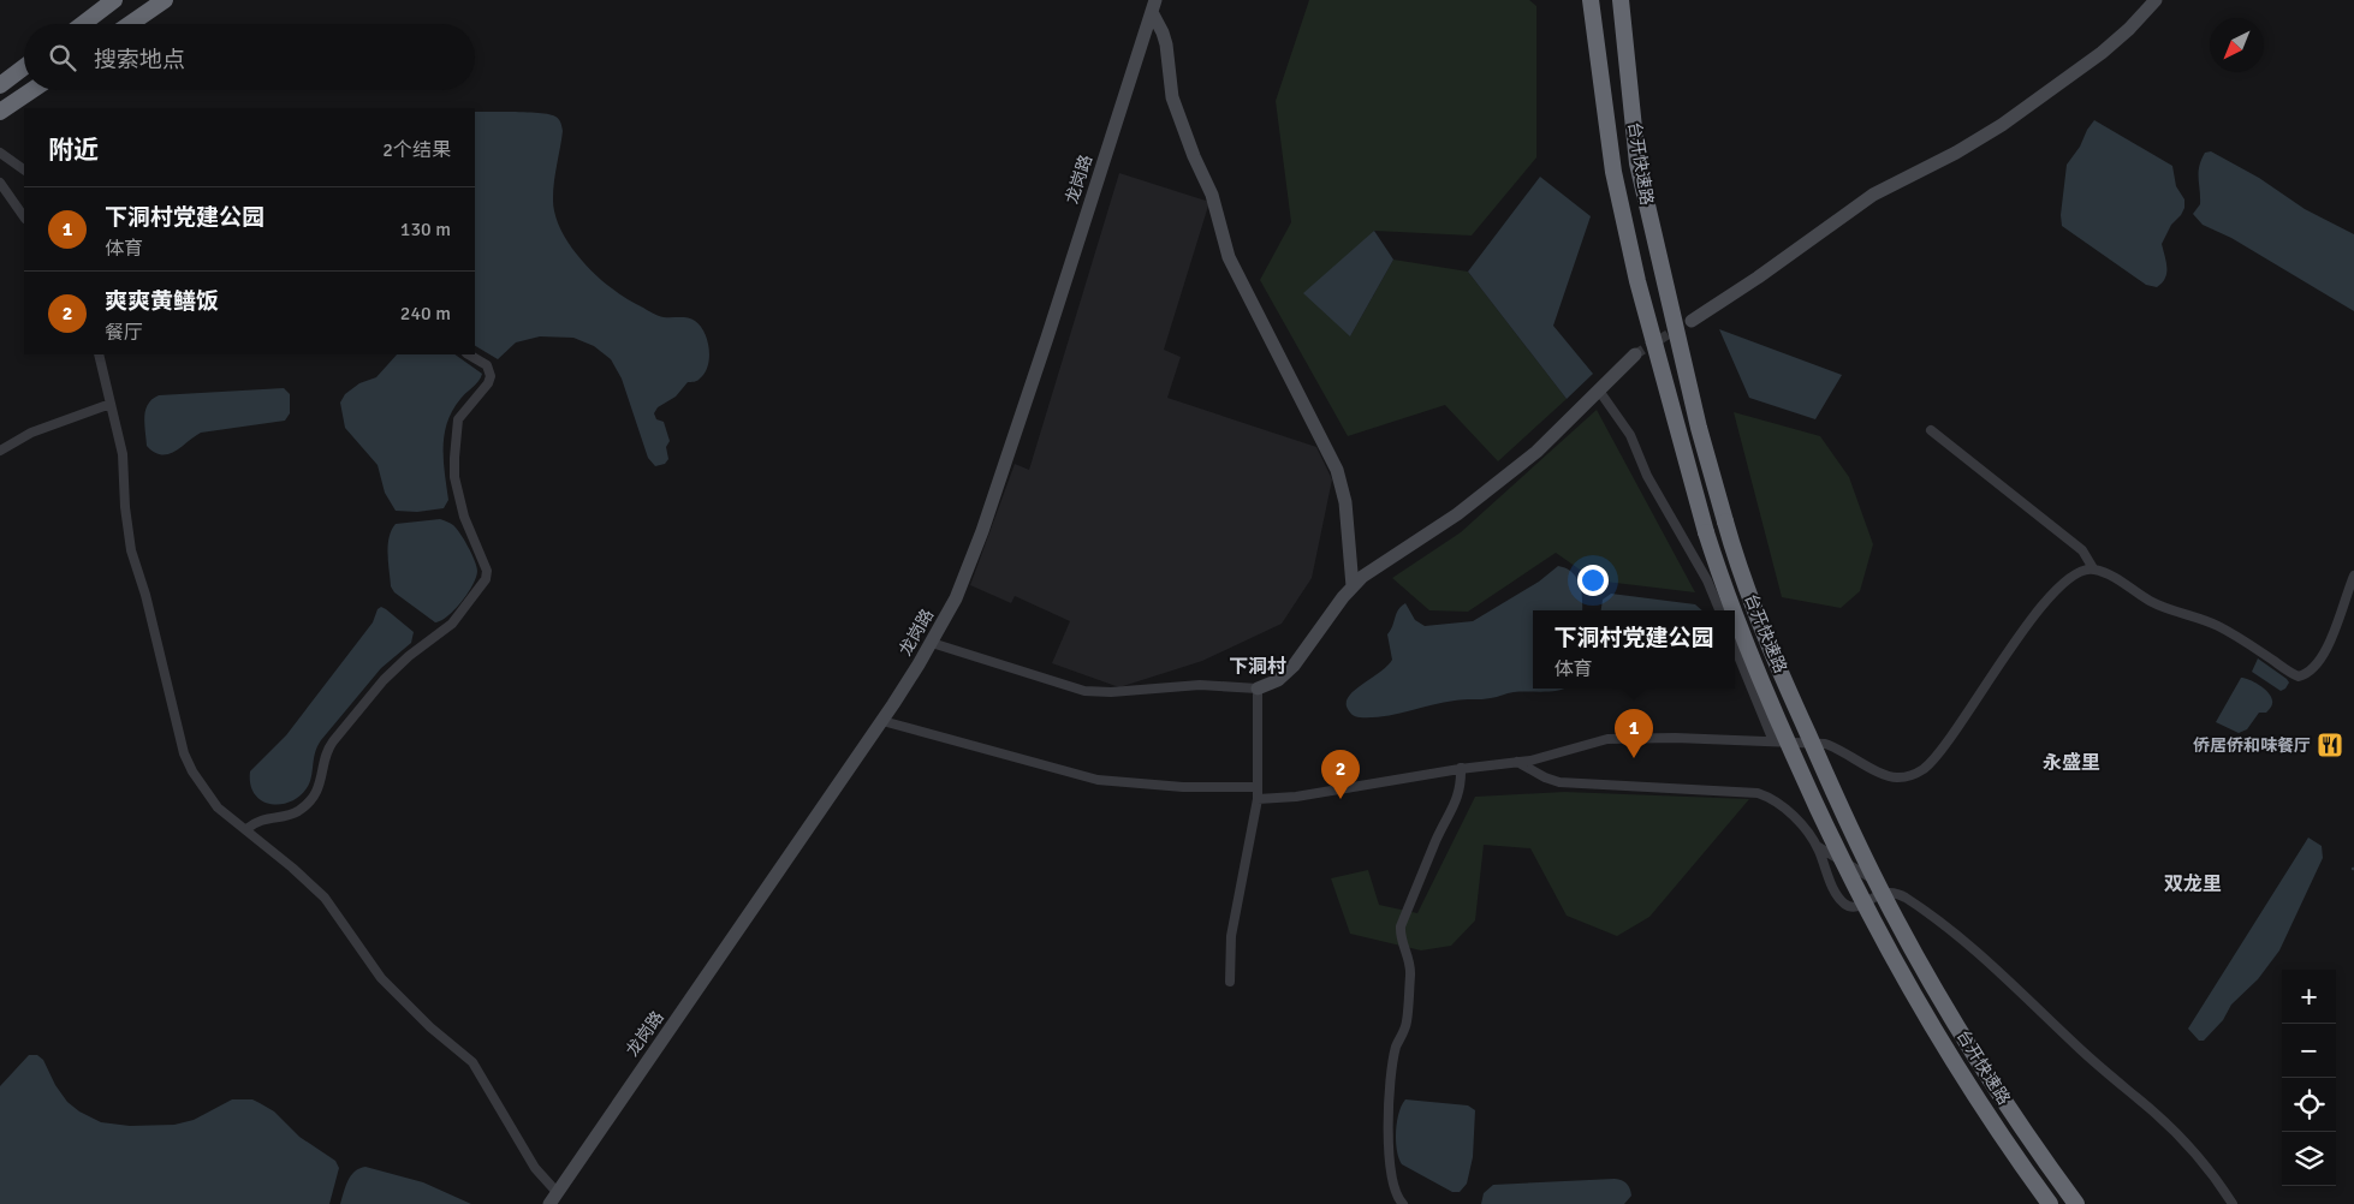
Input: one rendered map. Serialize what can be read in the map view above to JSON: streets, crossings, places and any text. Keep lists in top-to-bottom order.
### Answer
{
  "streets": {
    "highway": ["台开快速路"],
    "street": ["龙岗路"]
  },
  "districts": ["下洞村", "永盛里", "双龙里"],
  "places": {
    "restaurant": ["侨居侨和味餐厅"]
  },
  "north": "bottom left",
  "page": {
    "search": "搜索地点",
    "heading": ["附近", "2个结果"],
    "list": [
      {
        "mark": "1",
        "name": "下洞村党建公园",
        "note": "体育",
        "value": "130 m"
      },
      {
        "mark": "2",
        "name": "爽爽黄鳝饭",
        "note": "餐厅",
        "value": "240 m"
      }
    ],
    "popup": ["下洞村党建公园", "体育"],
    "pins": ["1", "2"],
    "map_buttons": ["+", "−"]
  }
}
